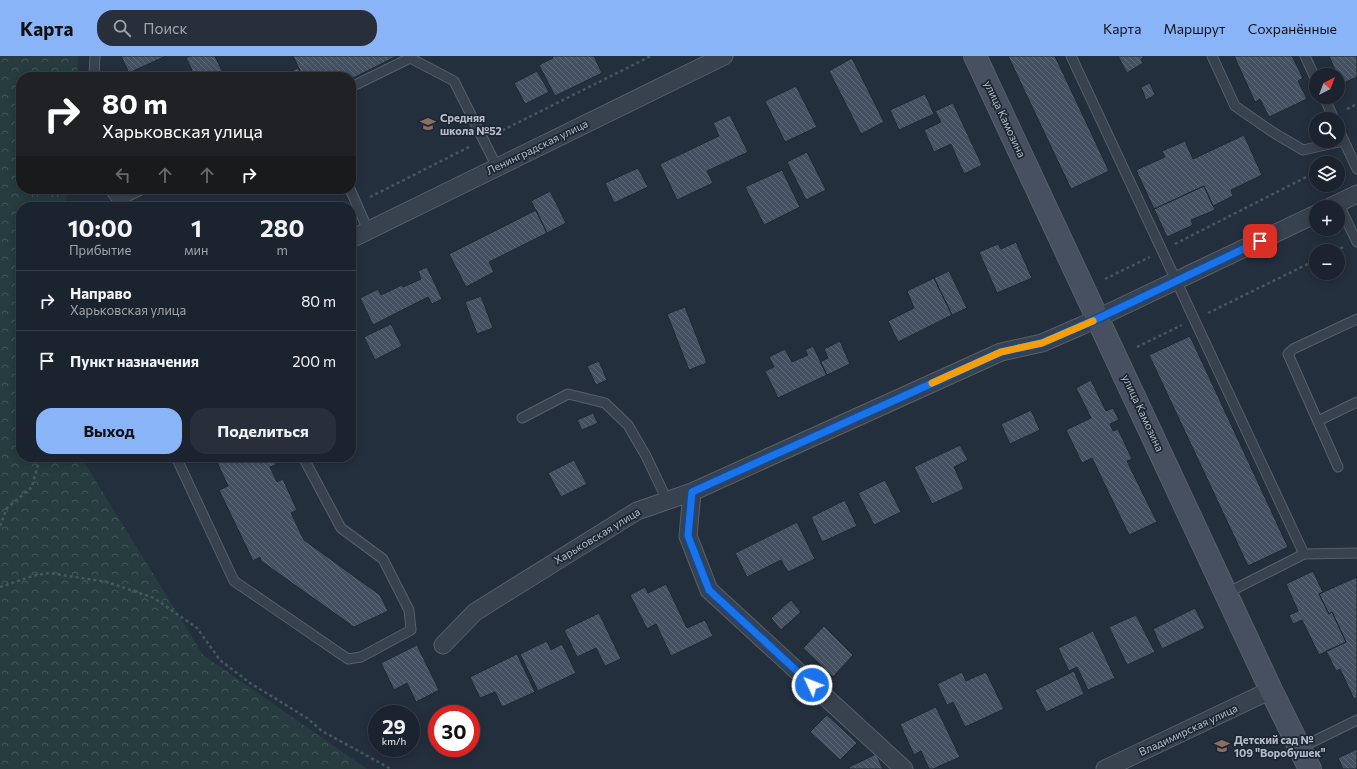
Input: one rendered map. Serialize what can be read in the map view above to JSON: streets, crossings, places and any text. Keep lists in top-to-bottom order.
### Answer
{
  "streets": {
    "street": [
      "улица Камозина",
      "Ленинградская улица",
      "Харьковская улица",
      "Владимирская улица"
    ]
  },
  "crossings": [
    ["улица Камозина", "Харьковская улица"],
    ["улица Камозина", "Владимирская улица"]
  ],
  "places": {
    "school or university": ["Средняя школа №52", "Детский сад № 109 \"Воробушек\""]
  },
  "north": "top right",
  "page": {
    "header": "Карта",
    "search": "Поиск",
    "nav": ["Карта", "Маршрут", "Сохранённые"],
    "map_buttons": ["+", "−"],
    "turn": ["80 m", "Харьковская улица"],
    "eta": [
      "10:00",
      "Прибытие",
      "1",
      "мин",
      "280",
      "m"
    ],
    "list": [
      {
        "name": "Направо",
        "note": "Харьковская улица",
        "value": "80 m"
      },
      {
        "name": "Пункт назначения",
        "value": "200 m"
      }
    ],
    "buttons": ["Выход", "Поделиться"],
    "speed": "29 km/h",
    "limit": "30"
  }
}
